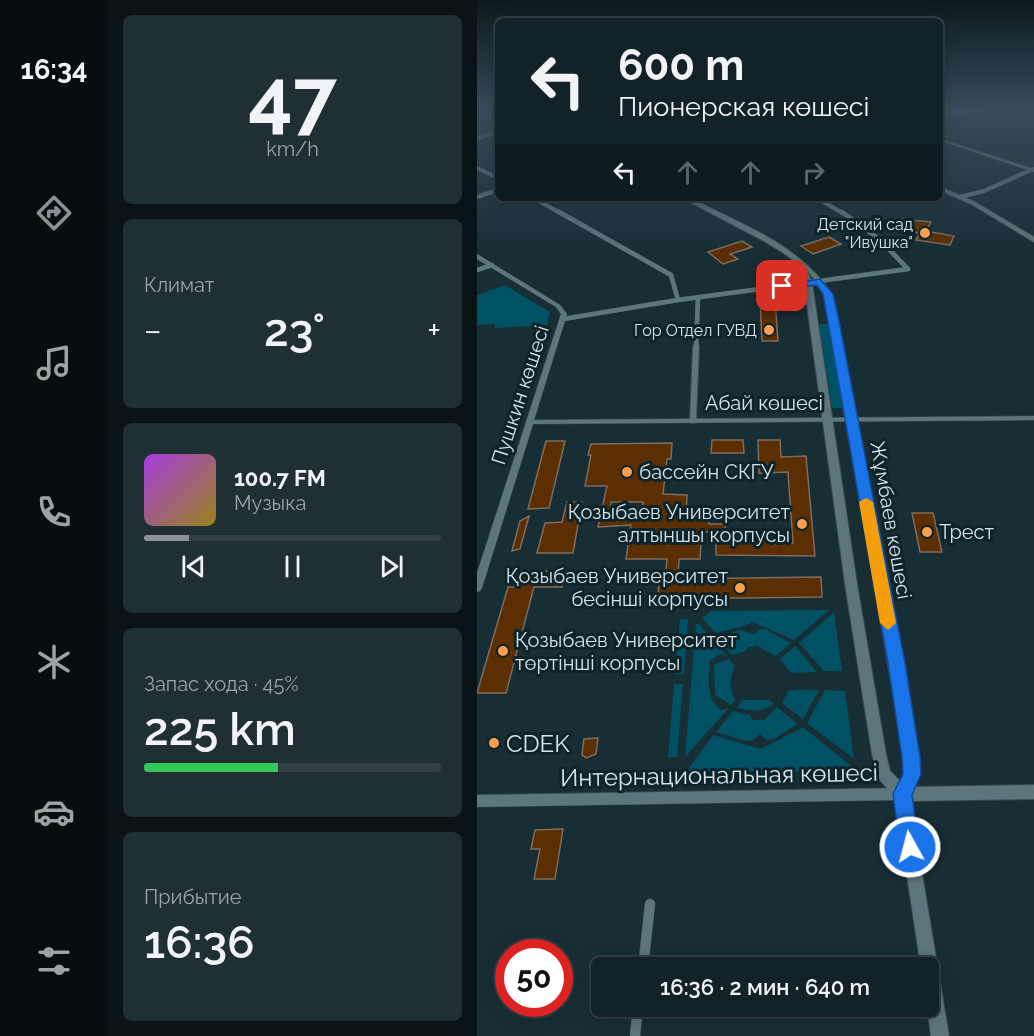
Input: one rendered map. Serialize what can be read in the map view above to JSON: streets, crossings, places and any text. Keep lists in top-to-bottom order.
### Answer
{
  "streets": {
    "main road": ["Жұмбаев көшесі", "Интернациональная көшесі"],
    "street": ["Пушкин көшесі", "Абай көшесі"]
  },
  "crossings": [
    ["Пушкин көшесі", "Абай көшесі"],
    ["Абай көшесі", "Жұмбаев көшесі"],
    ["Жұмбаев көшесі", "Интернациональная көшесі"]
  ],
  "places": [
    "Детский сад \"Ивушка\"",
    "Гор Отдел ГУВД",
    "бассейн СКГУ",
    "Қозыбаев Университет алтыншы корпусы",
    "Трест",
    "Қозыбаев Университет бесінші корпусы",
    "Қозыбаев Университет төртінші корпусы",
    "CDEK"
  ],
  "page": {
    "tabs": "16:34",
    "tile": [
      ["47", "km/h"],
      "Климат",
      ["Запас хода · 45%", "225 km"],
      ["Прибытие", "16:36"]
    ],
    "turn": ["600 m", "Пионерская көшесі"],
    "heat": ["−", "23°", "+"],
    "song": ["100.7 FM", "Музыка"],
    "limit": "50",
    "trip": "16:36 · 2 мин · 640 m"
  }
}
